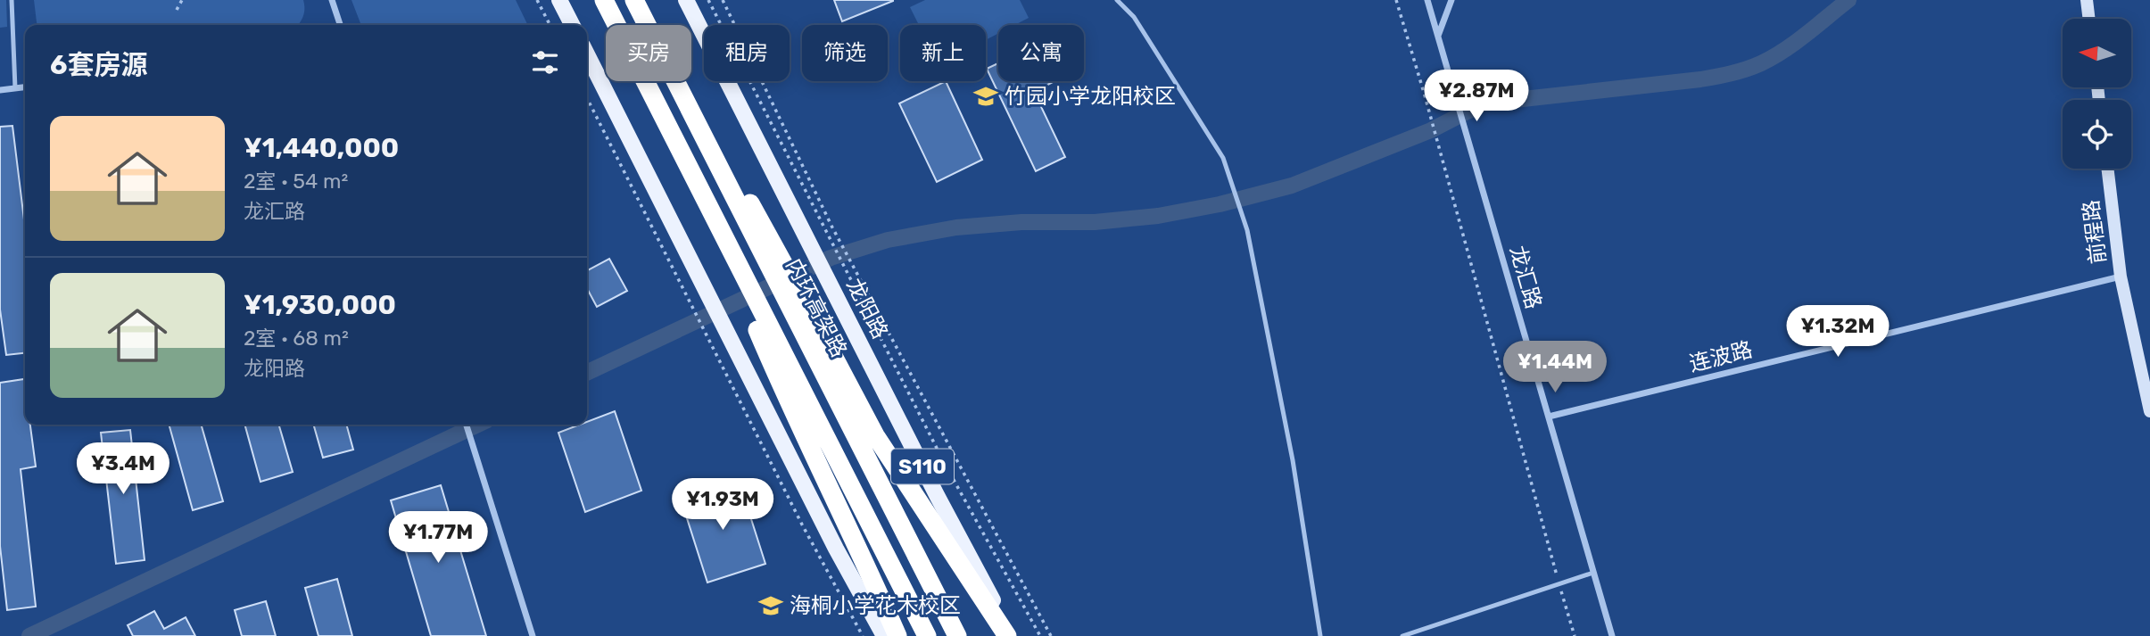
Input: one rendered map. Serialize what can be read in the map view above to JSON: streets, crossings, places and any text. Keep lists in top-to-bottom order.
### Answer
{
  "streets": {
    "highway": ["内环高架路"],
    "main road": ["龙阳路", "S110"],
    "street": ["前程路", "龙汇路", "连波路"]
  },
  "crossings": [
    ["前程路", "连波路"],
    ["龙汇路", "连波路"]
  ],
  "places": {
    "school or university": ["竹园小学龙阳校区", "海桐小学花木校区"]
  },
  "north": "left",
  "page": {
    "chip": [
      "买房",
      "租房",
      "筛选",
      "新上",
      "公寓"
    ],
    "heading": "6套房源",
    "price": [
      "¥2.87M",
      "¥1.32M",
      "¥1.44M",
      "¥3.4M",
      "¥1.93M",
      "¥1.77M"
    ],
    "list": [
      {
        "name": "¥1,440,000",
        "note": "2室 · 54 m² · 龙汇路"
      },
      {
        "name": "¥1,930,000",
        "note": "2室 · 68 m² · 龙阳路"
      }
    ]
  }
}
